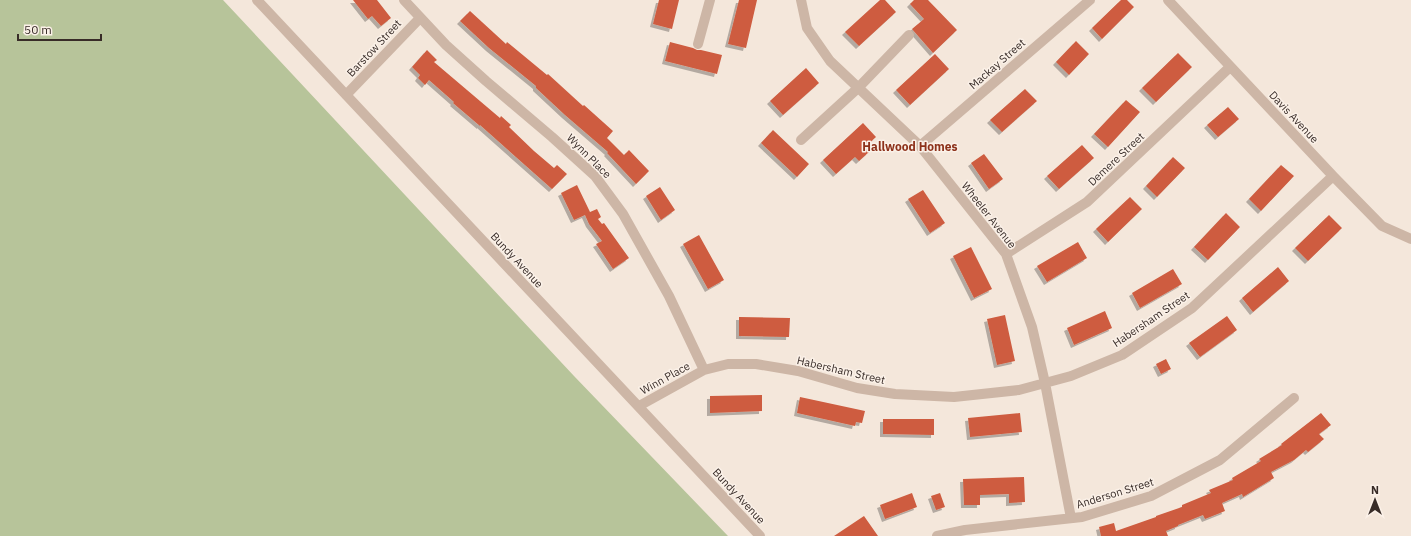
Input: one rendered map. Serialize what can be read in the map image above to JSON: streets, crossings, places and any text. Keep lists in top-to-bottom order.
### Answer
{
  "streets": {
    "street": [
      "Barstow Street",
      "Mackay Street",
      "Davis Avenue",
      "Wynn Place",
      "Demere Street",
      "Wheeler Avenue",
      "Bundy Avenue",
      "Habersham Street",
      "Winn Place",
      "Anderson Street"
    ]
  },
  "crossings": [
    ["Barstow Street", "Wynn Place"],
    ["Barstow Street", "Bundy Avenue"],
    ["Mackay Street", "Wheeler Avenue"],
    ["Davis Avenue", "Demere Street"],
    ["Davis Avenue", "Habersham Street"],
    ["Wynn Place", "Habersham Street"],
    ["Wynn Place", "Winn Place"],
    ["Demere Street", "Wheeler Avenue"],
    ["Wheeler Avenue", "Habersham Street"],
    ["Wheeler Avenue", "Anderson Street"],
    ["Bundy Avenue", "Winn Place"],
    ["Habersham Street", "Winn Place"]
  ],
  "districts": ["Hallwood Homes"],
  "scale_bar": "50 m",
  "north": "top"
}
